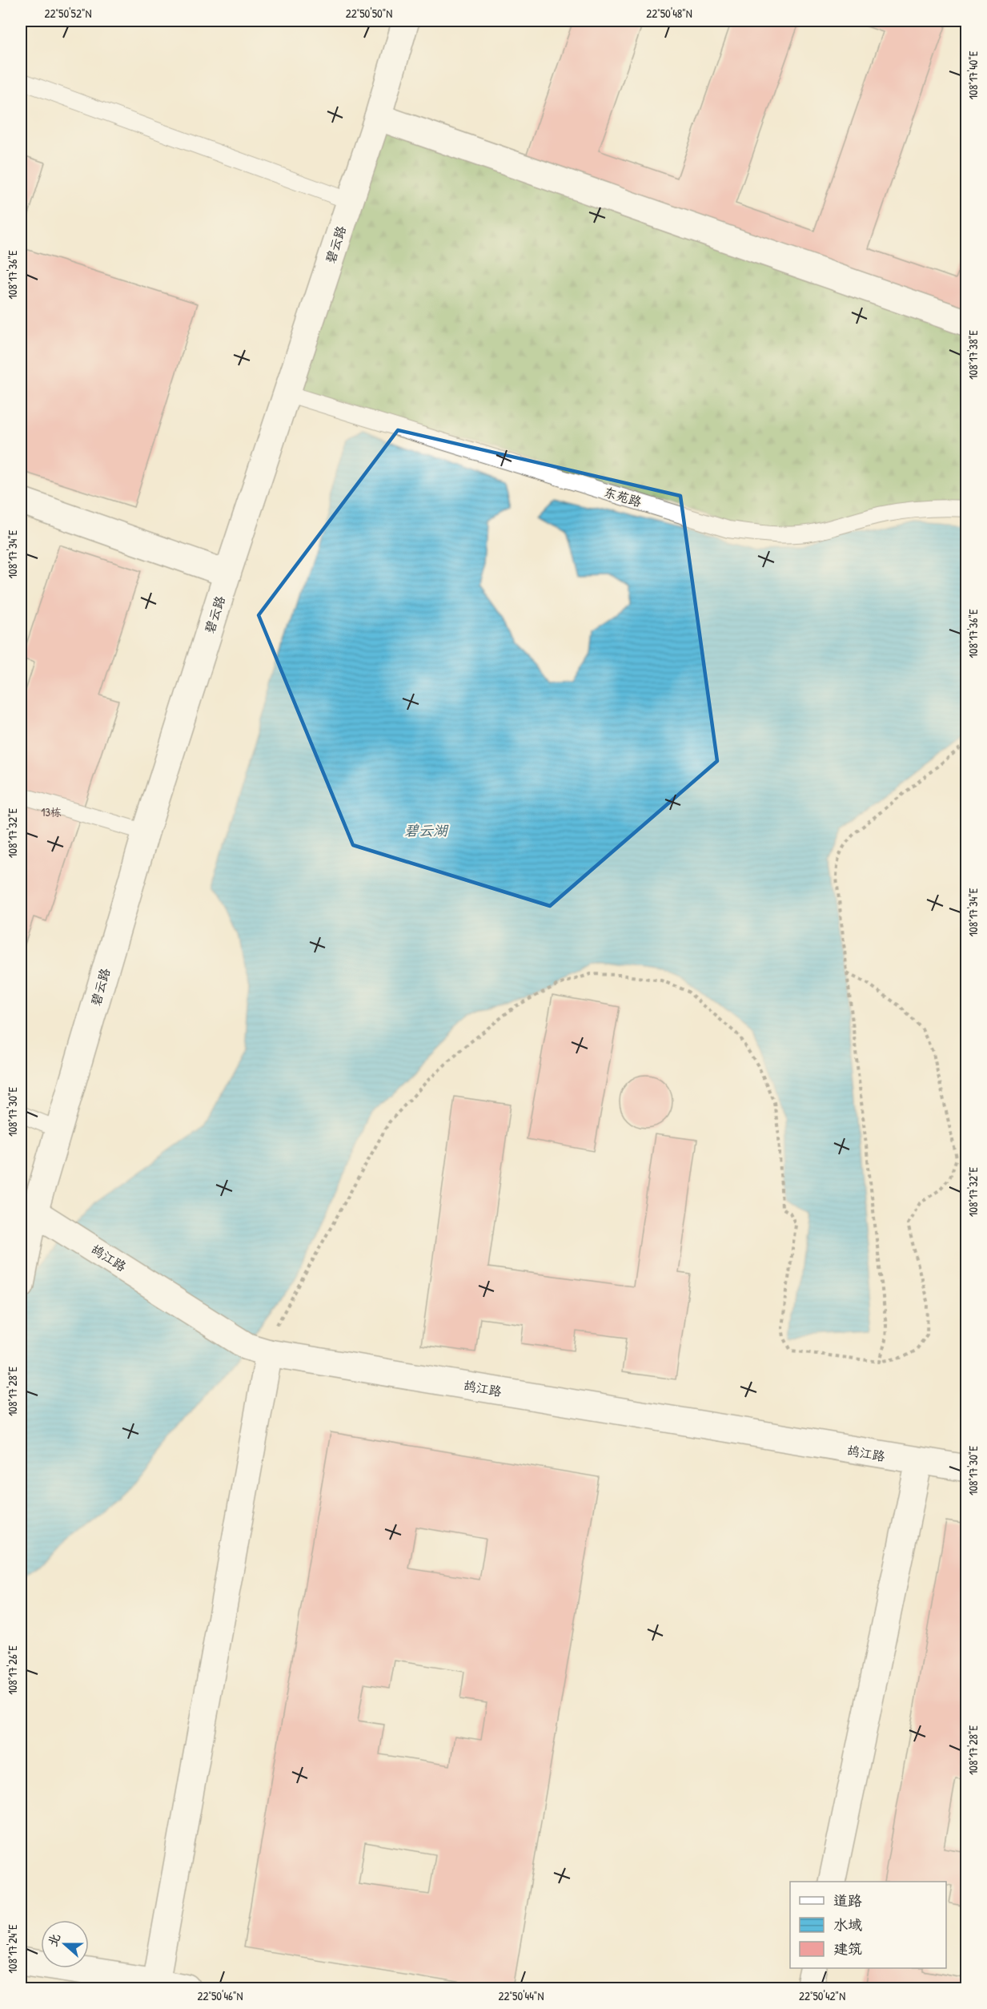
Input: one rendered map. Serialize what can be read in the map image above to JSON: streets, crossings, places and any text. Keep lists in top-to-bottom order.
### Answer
{
  "streets": {
    "street": ["碧云路", "鸪江路"],
    "lane": ["东苑路"]
  },
  "crossings": [
    ["碧云路", "东苑路"],
    ["碧云路", "鸪江路"]
  ],
  "water": ["碧云湖"],
  "house_numbers": ["13栋"],
  "legend": ["道路", "水域", "建筑"],
  "north": "left",
  "coordinates": [
    "22°50'52\"N",
    "22°50'50\"N",
    "22°50'48\"N",
    "108°17'40\"E",
    "108°17'36\"E",
    "108°17'38\"E",
    "108°17'34\"E",
    "108°17'32\"E",
    "108°17'30\"E",
    "108°17'28\"E",
    "108°17'26\"E",
    "108°17'24\"E",
    "22°50'46\"N",
    "22°50'44\"N",
    "22°50'42\"N"
  ]
}
